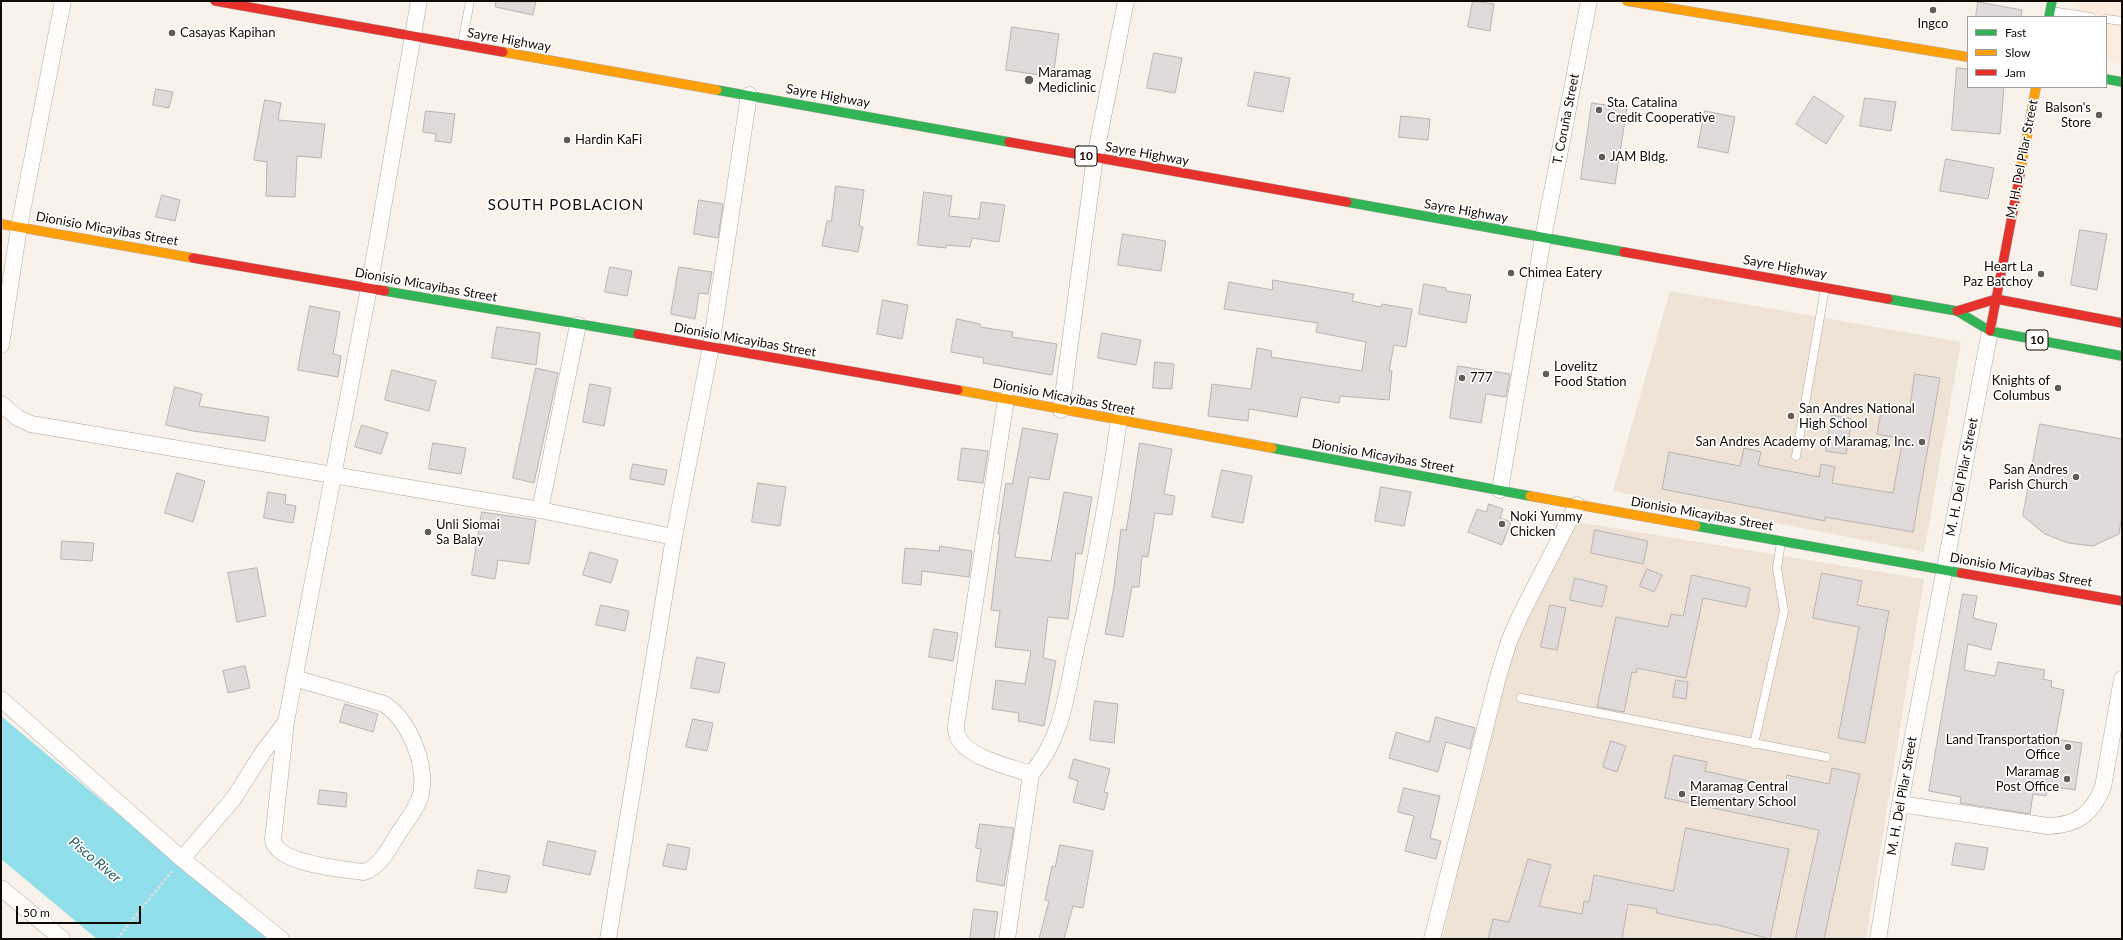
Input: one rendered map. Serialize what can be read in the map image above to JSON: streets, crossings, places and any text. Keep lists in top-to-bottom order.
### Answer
{
  "streets": {
    "main road": [
      "Sayre Highway",
      "10",
      "M. H. Del Pilar Street",
      "Dionisio Micayibas Street"
    ],
    "street": ["T. Coruña Street"]
  },
  "crossings": [
    ["Sayre Highway", "T. Coruña Street"],
    ["Sayre Highway", "M. H. Del Pilar Street"],
    ["T. Coruña Street", "Dionisio Micayibas Street"],
    ["M. H. Del Pilar Street", "Dionisio Micayibas Street"]
  ],
  "districts": ["SOUTH POBLACION"],
  "water": ["Pisco River"],
  "places": [
    "Ingco",
    "Casayas Kapihan",
    "Maramag Mediclinic",
    "Sta. Catalina Credit Cooperative",
    "Balson's Store",
    "Hardin KaFi",
    "JAM Bldg.",
    "Chimea Eatery",
    "Heart La Paz Batchoy",
    "Lovelitz Food Station",
    "777",
    "Knights of Columbus",
    "San Andres National High School",
    "San Andres Academy of Maramag, Inc.",
    "San Andres Parish Church",
    "Noki Yummy Chicken",
    "Unli Siomai Sa Balay",
    "Land Transportation Office",
    "Maramag Post Office",
    "Maramag Central Elementary School"
  ],
  "legend": ["Fast", "Slow", "Jam"],
  "scale_bar": "50 m"
}
